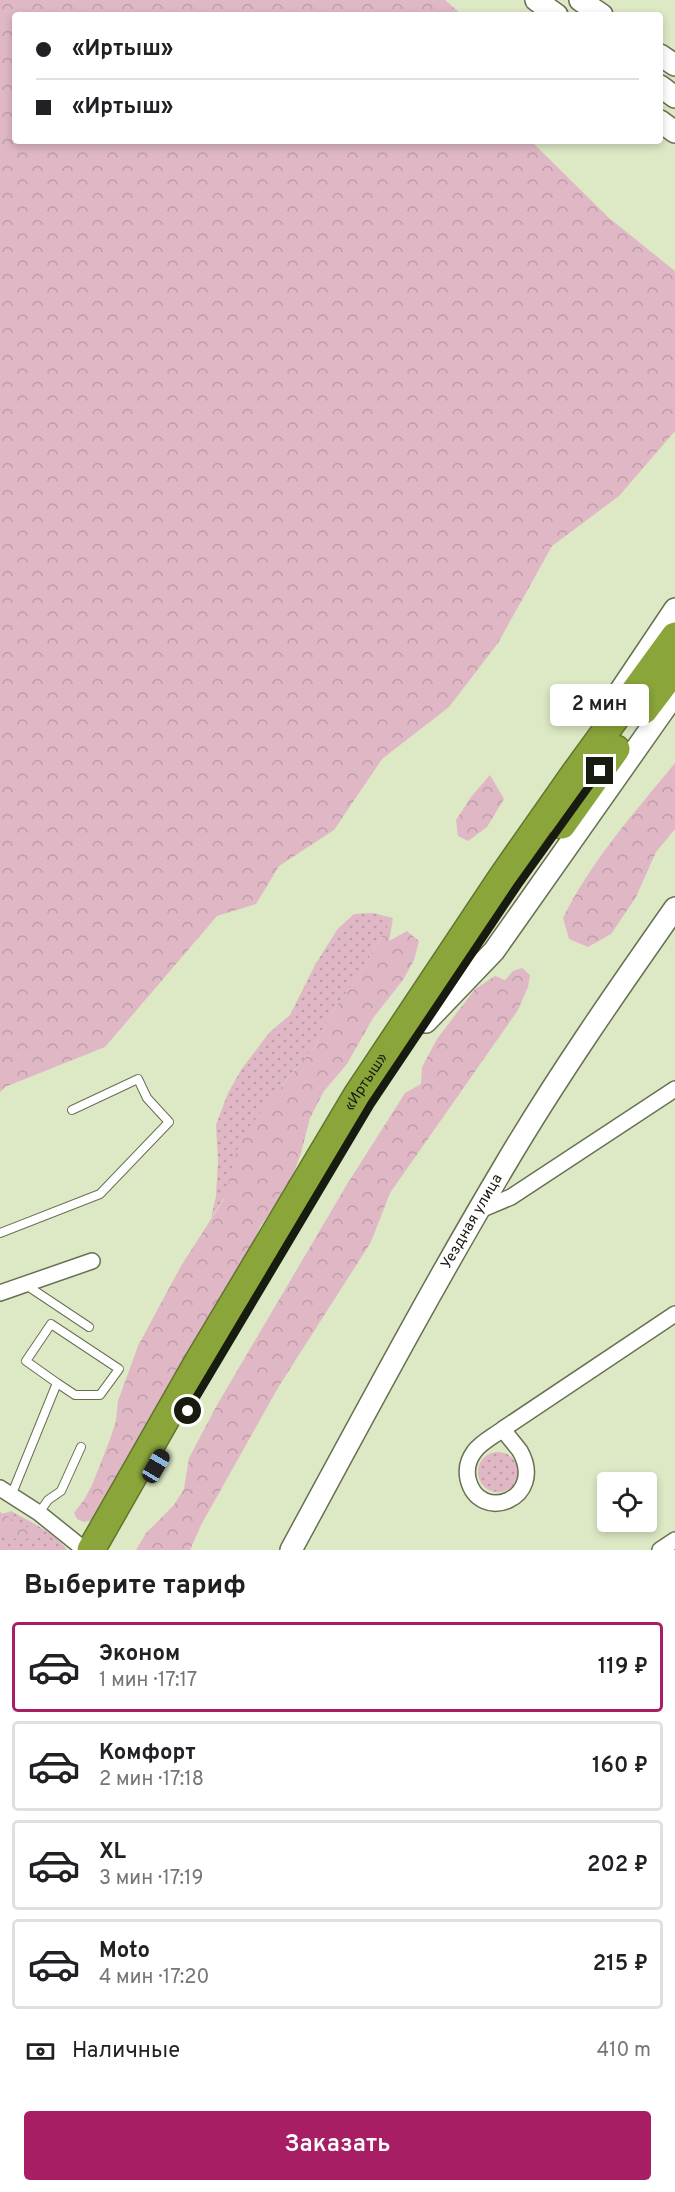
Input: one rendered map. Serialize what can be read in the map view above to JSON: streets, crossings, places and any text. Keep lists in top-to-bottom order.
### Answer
{
  "streets": {
    "highway": ["«Иртыш»"],
    "street": ["Уездная улица"]
  },
  "page": {
    "banner": ["«Иртыш»", "«Иртыш»"],
    "bubble": "2 мин",
    "heading": "Выберите тариф",
    "list": [
      {
        "name": "Эконом",
        "note": "1 мин · 17:17",
        "value": "119 ₽"
      },
      {
        "name": "Комфорт",
        "note": "2 мин · 17:18",
        "value": "160 ₽"
      },
      {
        "name": "XL",
        "note": "3 мин · 17:19",
        "value": "202 ₽"
      },
      {
        "name": "Moto",
        "note": "4 мин · 17:20",
        "value": "215 ₽"
      }
    ],
    "pay": ["Наличные", "410 m"],
    "buttons": "Заказать"
  }
}
